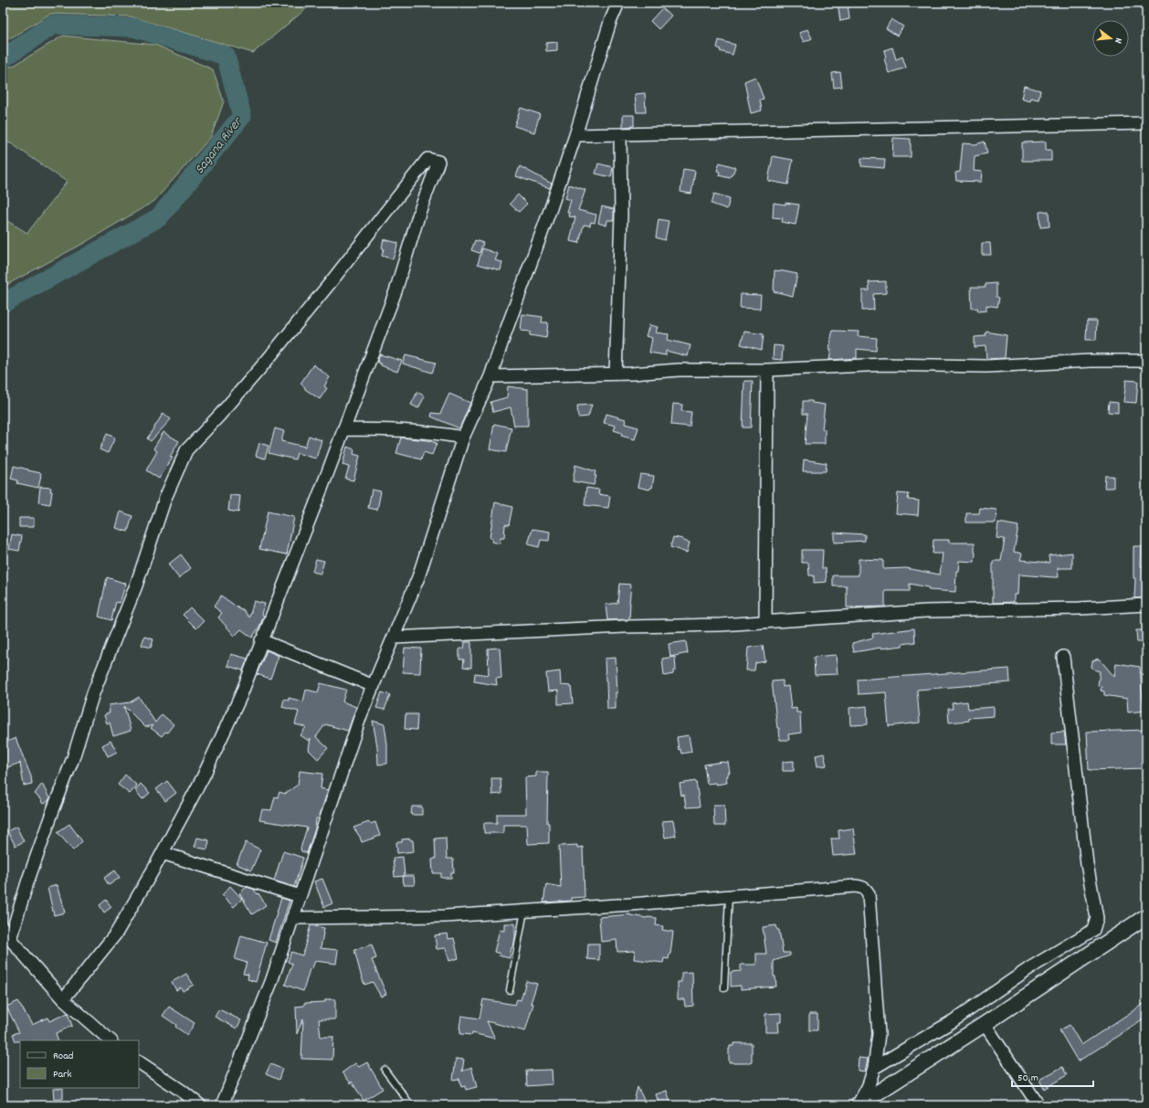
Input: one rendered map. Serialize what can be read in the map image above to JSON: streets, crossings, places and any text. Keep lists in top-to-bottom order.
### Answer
{
  "water": ["Sagana River"],
  "legend": ["Road", "Park"],
  "scale_bar": "50 m",
  "north": "right"
}
